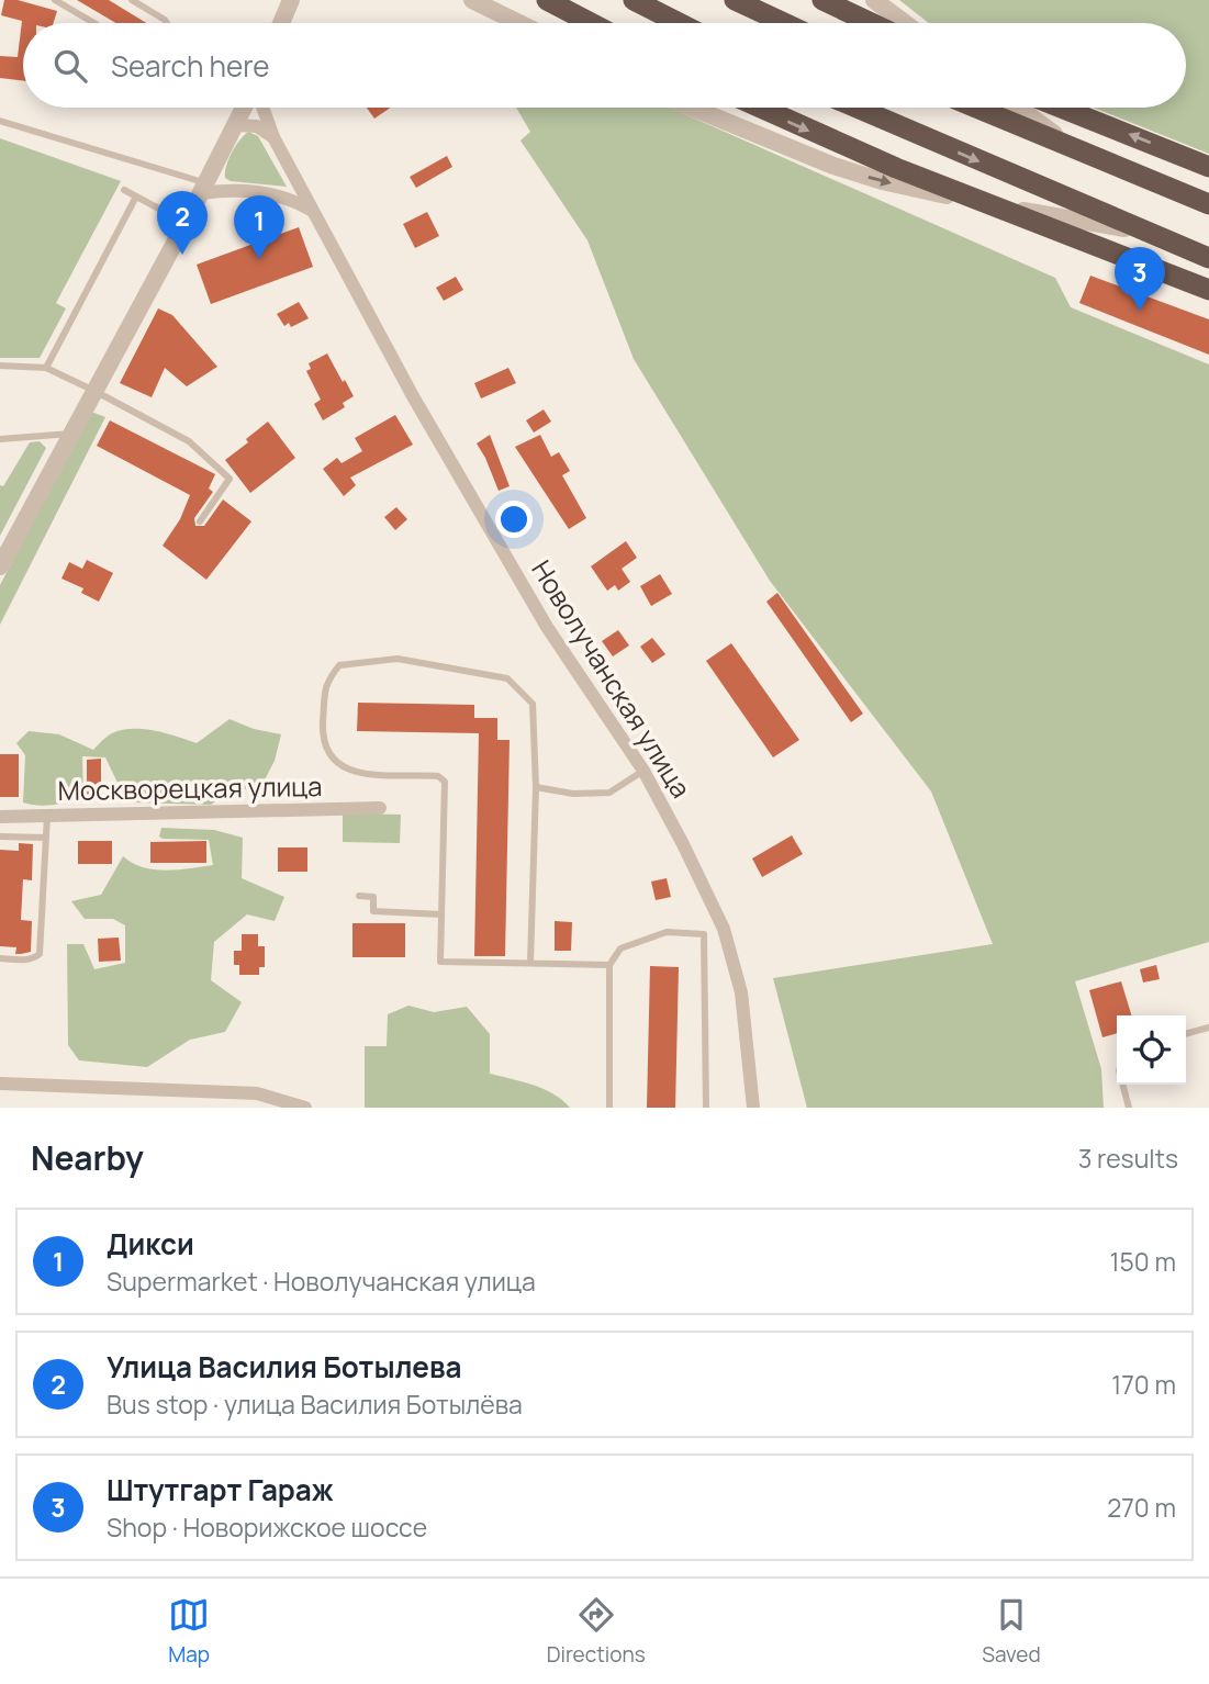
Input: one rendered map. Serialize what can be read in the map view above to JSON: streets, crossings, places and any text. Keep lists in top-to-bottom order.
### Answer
{
  "streets": {
    "street": ["Новолучанская улица", "Москворецкая улица"]
  },
  "page": {
    "search": "Search here",
    "pins": ["2", "1", "3"],
    "heading": ["Nearby", "3 results"],
    "list": [
      {
        "mark": "1",
        "name": "Дикси",
        "note": "Supermarket · Новолучанская улица",
        "value": "150 m"
      },
      {
        "mark": "2",
        "name": "Улица Василия Ботылева",
        "note": "Bus stop · улица Василия Ботылёва",
        "value": "170 m"
      },
      {
        "mark": "3",
        "name": "Штутгарт Гараж",
        "note": "Shop · Новорижское шоссе",
        "value": "270 m"
      }
    ],
    "nav": ["Map", "Directions", "Saved"]
  }
}
